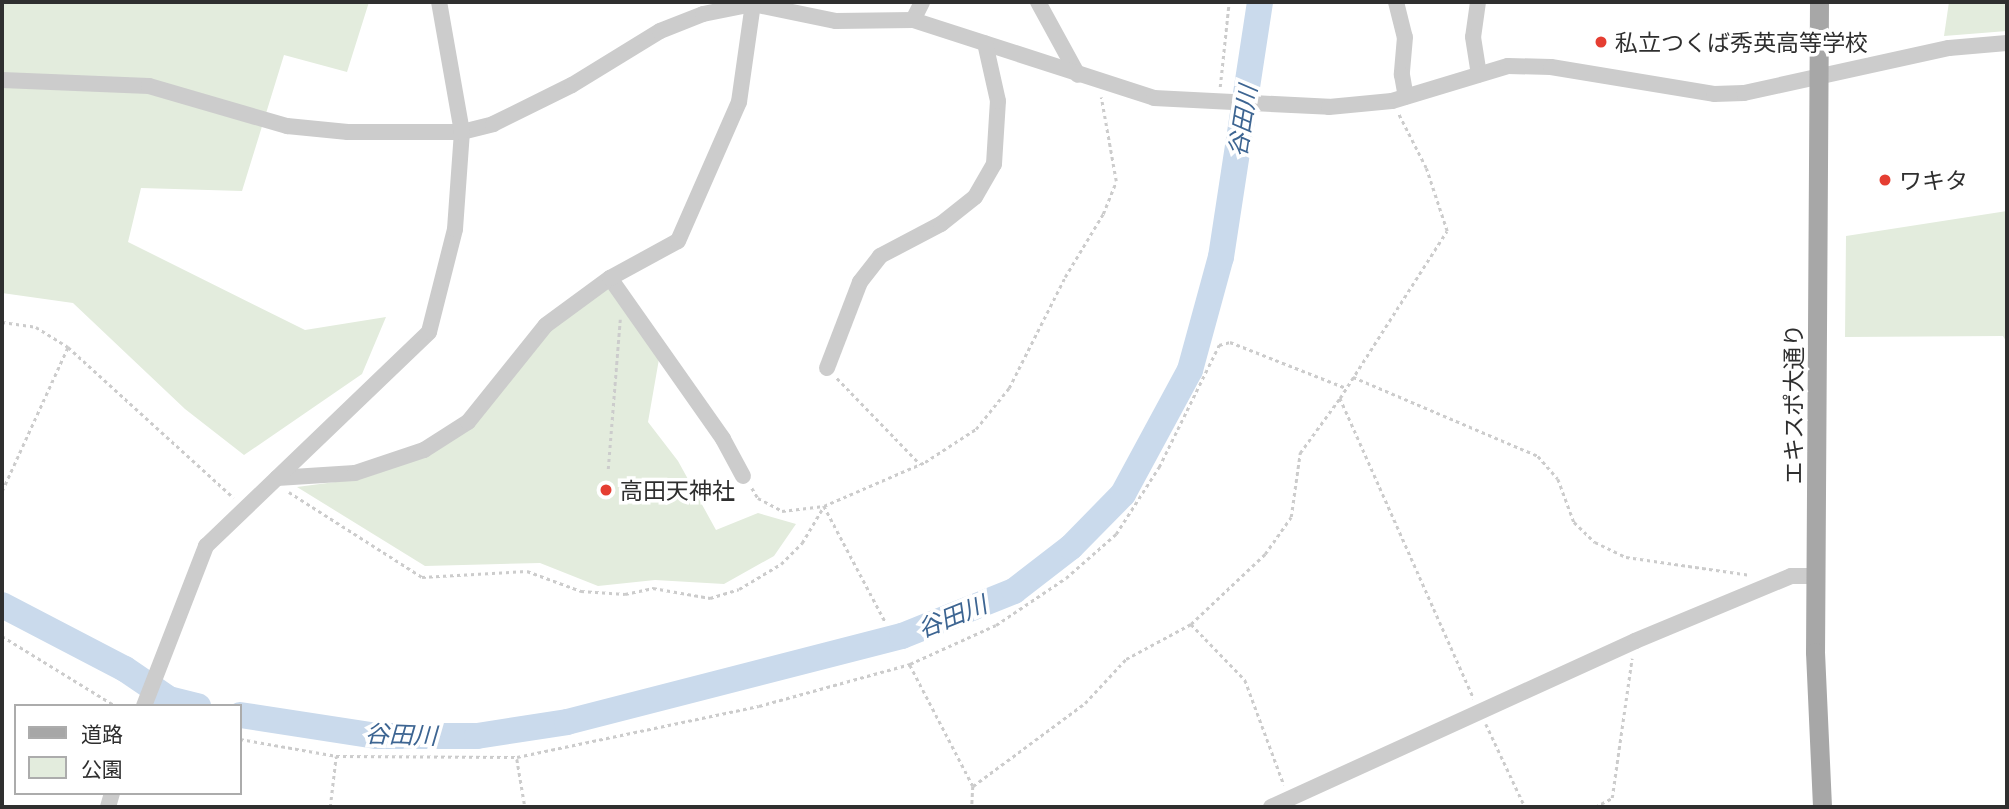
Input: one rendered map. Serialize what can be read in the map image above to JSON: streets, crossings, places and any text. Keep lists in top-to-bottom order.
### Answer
{
  "streets": {
    "main road": ["エキスポ大通り"]
  },
  "water": ["谷田川"],
  "places": ["私立つくば秀英高等学校", "ワキタ", "高田天神社"],
  "legend": ["道路", "公園"]
}
